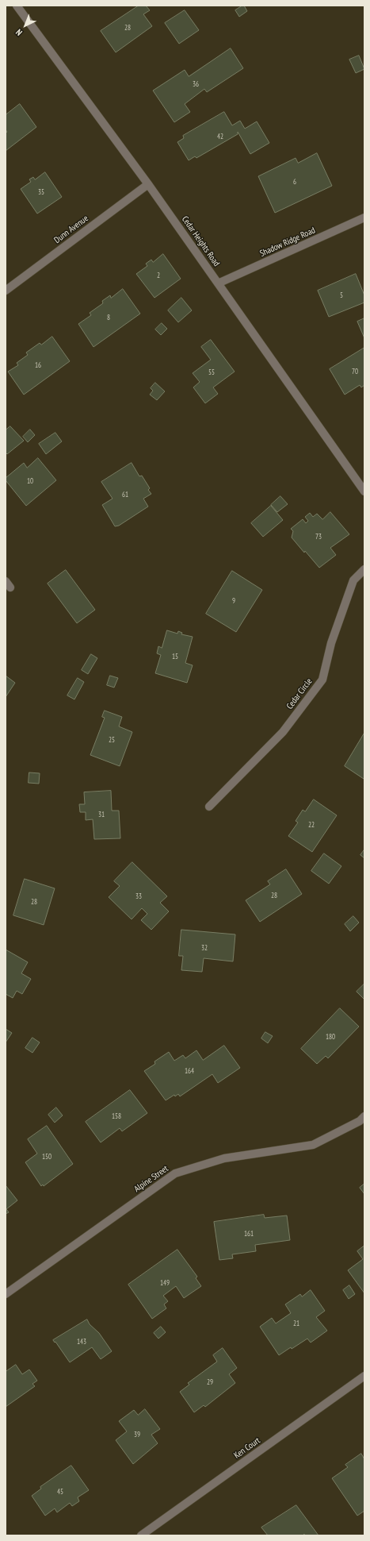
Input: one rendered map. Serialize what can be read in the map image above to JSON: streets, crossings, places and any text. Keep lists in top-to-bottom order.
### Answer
{
  "streets": {
    "street": [
      "Dunn Avenue",
      "Cedar Heights Road",
      "Shadow Ridge Road",
      "Cedar Circle",
      "Alpine Street",
      "Ken Court"
    ]
  },
  "crossings": [
    ["Dunn Avenue", "Cedar Heights Road"],
    ["Cedar Heights Road", "Shadow Ridge Road"]
  ],
  "house_numbers": [
    "28",
    "36",
    "42",
    "6",
    "35",
    "2",
    "5",
    "8",
    "16",
    "70",
    "55",
    "10",
    "61",
    "73",
    "9",
    "15",
    "25",
    "31",
    "22",
    "28",
    "33",
    "28",
    "32",
    "180",
    "164",
    "158",
    "150",
    "161",
    "149",
    "21",
    "143",
    "29",
    "39",
    "45"
  ],
  "north": "bottom left"
}
